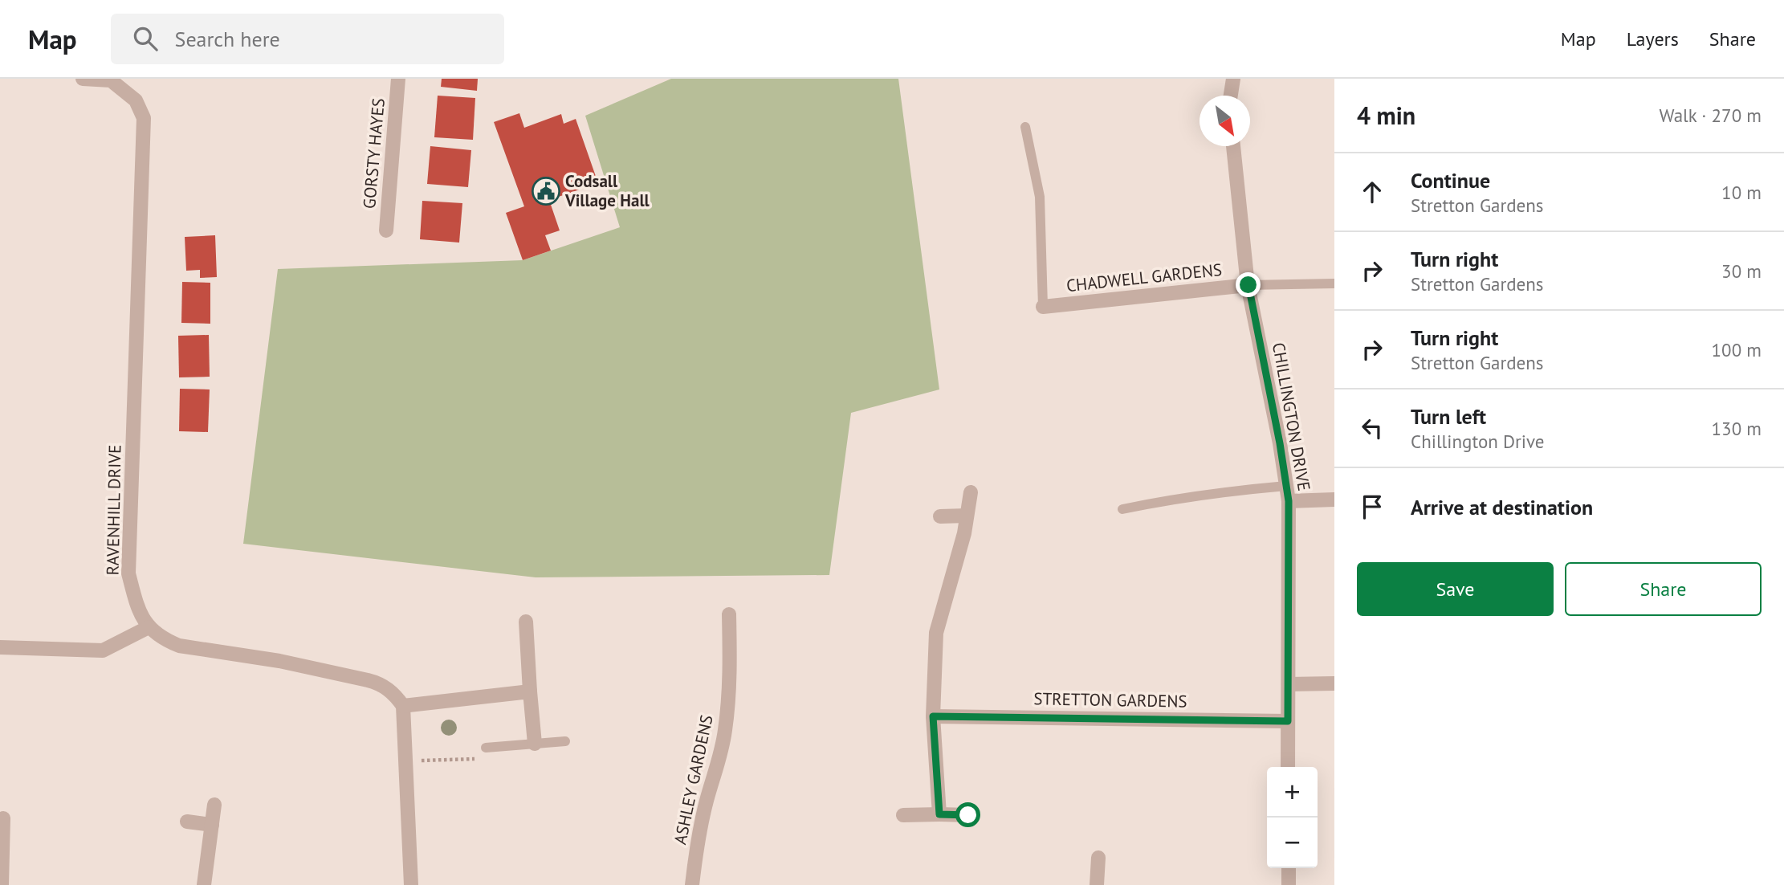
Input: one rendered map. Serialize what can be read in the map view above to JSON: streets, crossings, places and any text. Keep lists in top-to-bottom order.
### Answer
{
  "streets": {
    "street": [
      "GORSTY HAYES",
      "CHADWELL GARDENS",
      "CHILLINGTON DRIVE",
      "RAVENHILL DRIVE",
      "STRETTON GARDENS",
      "ASHLEY GARDENS"
    ]
  },
  "crossings": [
    ["CHADWELL GARDENS", "CHILLINGTON DRIVE"],
    ["CHILLINGTON DRIVE", "STRETTON GARDENS"]
  ],
  "places": {
    "public building": ["Codsall Village Hall"]
  },
  "north": "bottom right",
  "page": {
    "header": "Map",
    "search": "Search here",
    "nav": ["Map", "Layers", "Share"],
    "heading": ["4 min", "Walk · 270 m"],
    "list": [
      ["Continue", "Stretton Gardens", "10 m"],
      ["Turn right", "Stretton Gardens", "30 m"],
      ["Turn right", "Stretton Gardens", "100 m"],
      ["Turn left", "Chillington Drive", "130 m"],
      "Arrive at destination"
    ],
    "buttons": ["Save", "Share"],
    "map_buttons": ["+", "−"]
  }
}
